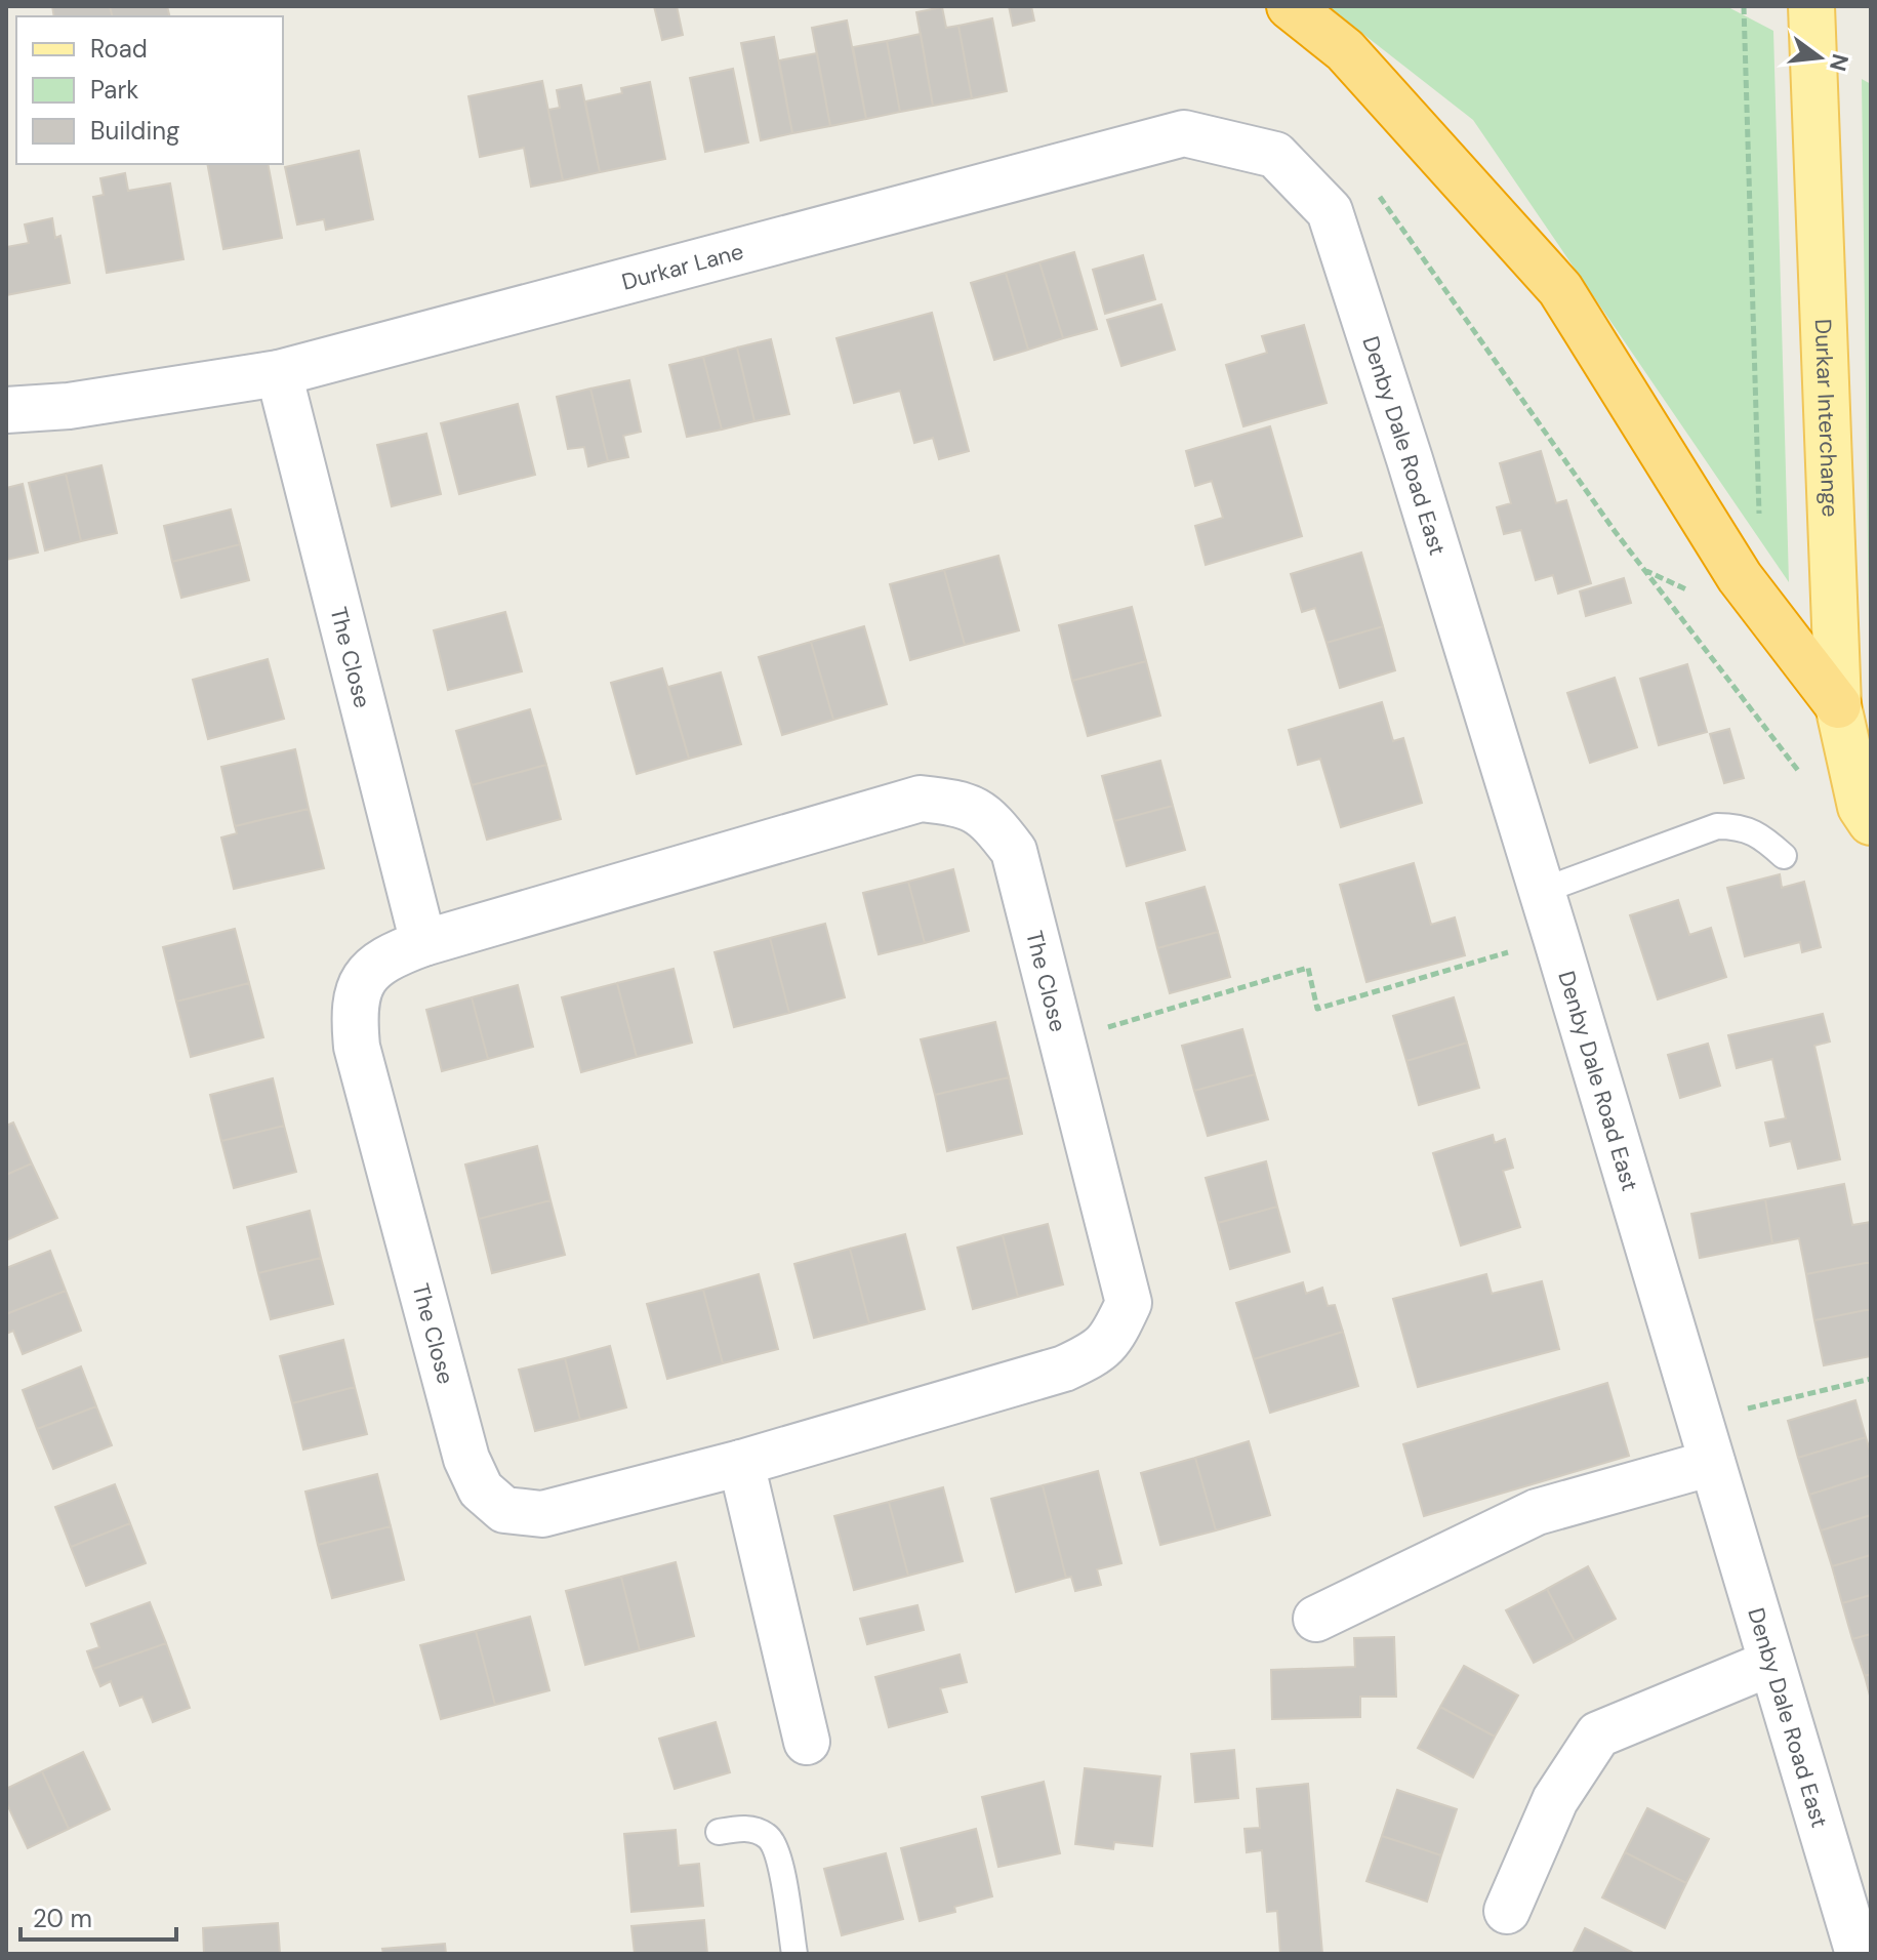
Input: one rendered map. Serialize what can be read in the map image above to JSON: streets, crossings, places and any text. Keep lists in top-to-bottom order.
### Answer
{
  "streets": {
    "main road": ["Durkar Interchange"],
    "street": ["Durkar Lane", "Denby Dale Road East", "The Close"]
  },
  "crossings": [
    ["Durkar Lane", "Denby Dale Road East"],
    ["Durkar Lane", "The Close"]
  ],
  "legend": ["Road", "Park", "Building"],
  "scale_bar": "20 m",
  "north": "right"
}
